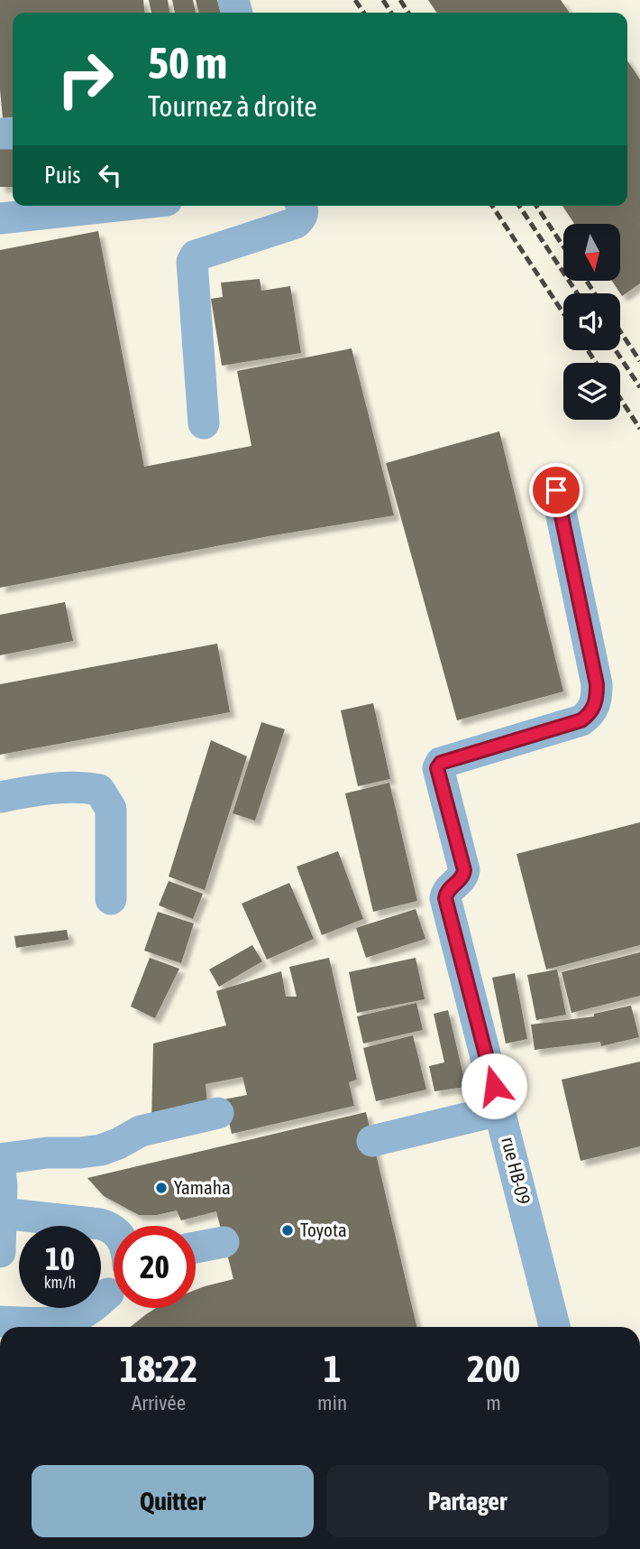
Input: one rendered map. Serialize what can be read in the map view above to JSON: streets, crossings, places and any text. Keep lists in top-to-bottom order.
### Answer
{
  "streets": {
    "street": ["rue HB-09"]
  },
  "places": ["Yamaha", "Toyota"],
  "north": "bottom",
  "page": {
    "turn": ["50 m", "Tournez à droite"],
    "then": "Puis",
    "speed": "10 km/h",
    "limit": "20",
    "eta": [
      "18:22",
      "Arrivée",
      "1",
      "min",
      "200",
      "m"
    ],
    "buttons": ["Quitter", "Partager"]
  }
}
